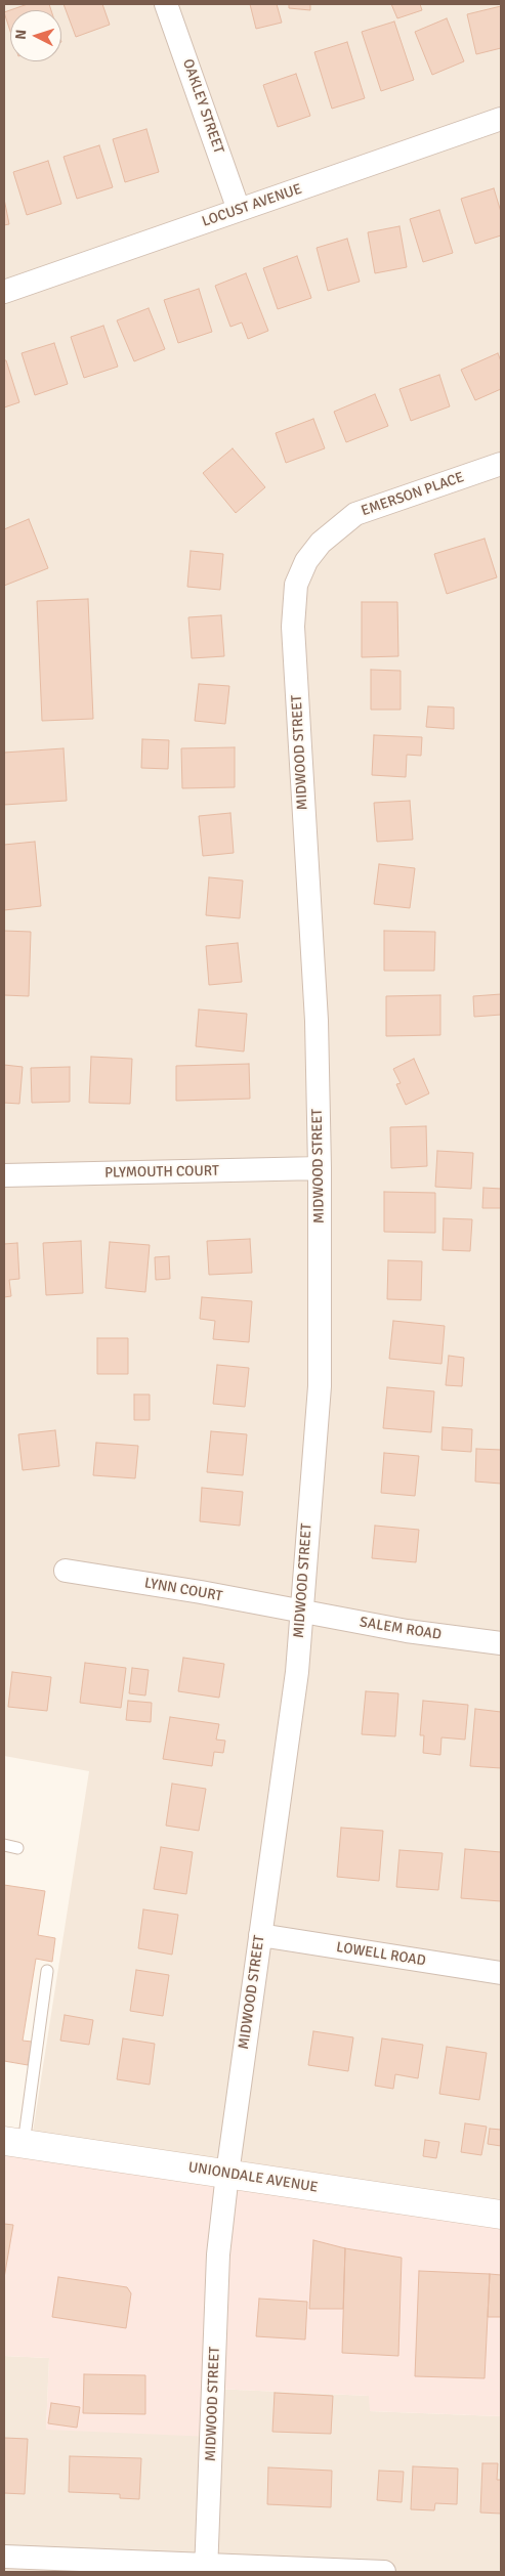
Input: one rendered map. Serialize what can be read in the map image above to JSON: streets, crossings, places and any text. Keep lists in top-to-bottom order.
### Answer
{
  "streets": {
    "main road": ["UNIONDALE AVENUE"],
    "street": [
      "OAKLEY STREET",
      "LOCUST AVENUE",
      "EMERSON PLACE",
      "MIDWOOD STREET",
      "PLYMOUTH COURT",
      "LYNN COURT",
      "SALEM ROAD",
      "LOWELL ROAD"
    ]
  },
  "crossings": [
    ["OAKLEY STREET", "LOCUST AVENUE"],
    ["EMERSON PLACE", "MIDWOOD STREET"],
    ["MIDWOOD STREET", "PLYMOUTH COURT"],
    ["MIDWOOD STREET", "LYNN COURT"],
    ["MIDWOOD STREET", "SALEM ROAD"],
    ["MIDWOOD STREET", "LOWELL ROAD"],
    ["MIDWOOD STREET", "UNIONDALE AVENUE"],
    ["LYNN COURT", "SALEM ROAD"]
  ],
  "north": "left"
}
